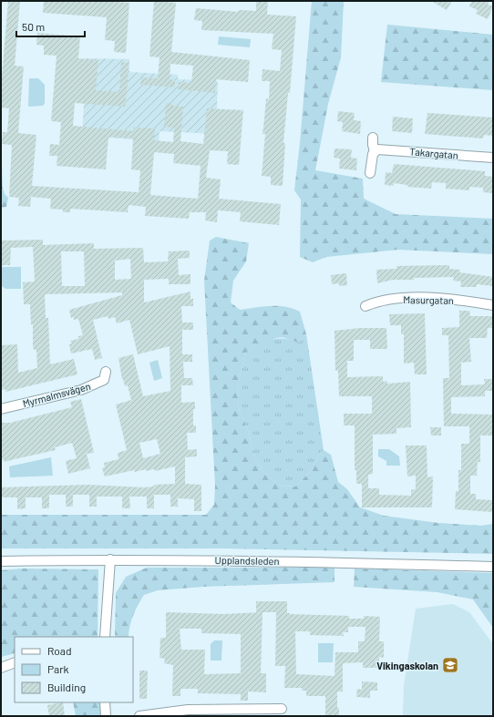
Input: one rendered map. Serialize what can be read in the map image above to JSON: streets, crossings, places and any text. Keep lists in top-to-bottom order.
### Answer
{
  "streets": {
    "street": [
      "Takargatan",
      "Masurgatan",
      "Myrmalmsvägen",
      "Upplandsleden"
    ]
  },
  "places": {
    "school or university": ["Vikingaskolan"]
  },
  "legend": ["Road", "Park", "Building"],
  "scale_bar": "50 m"
}
